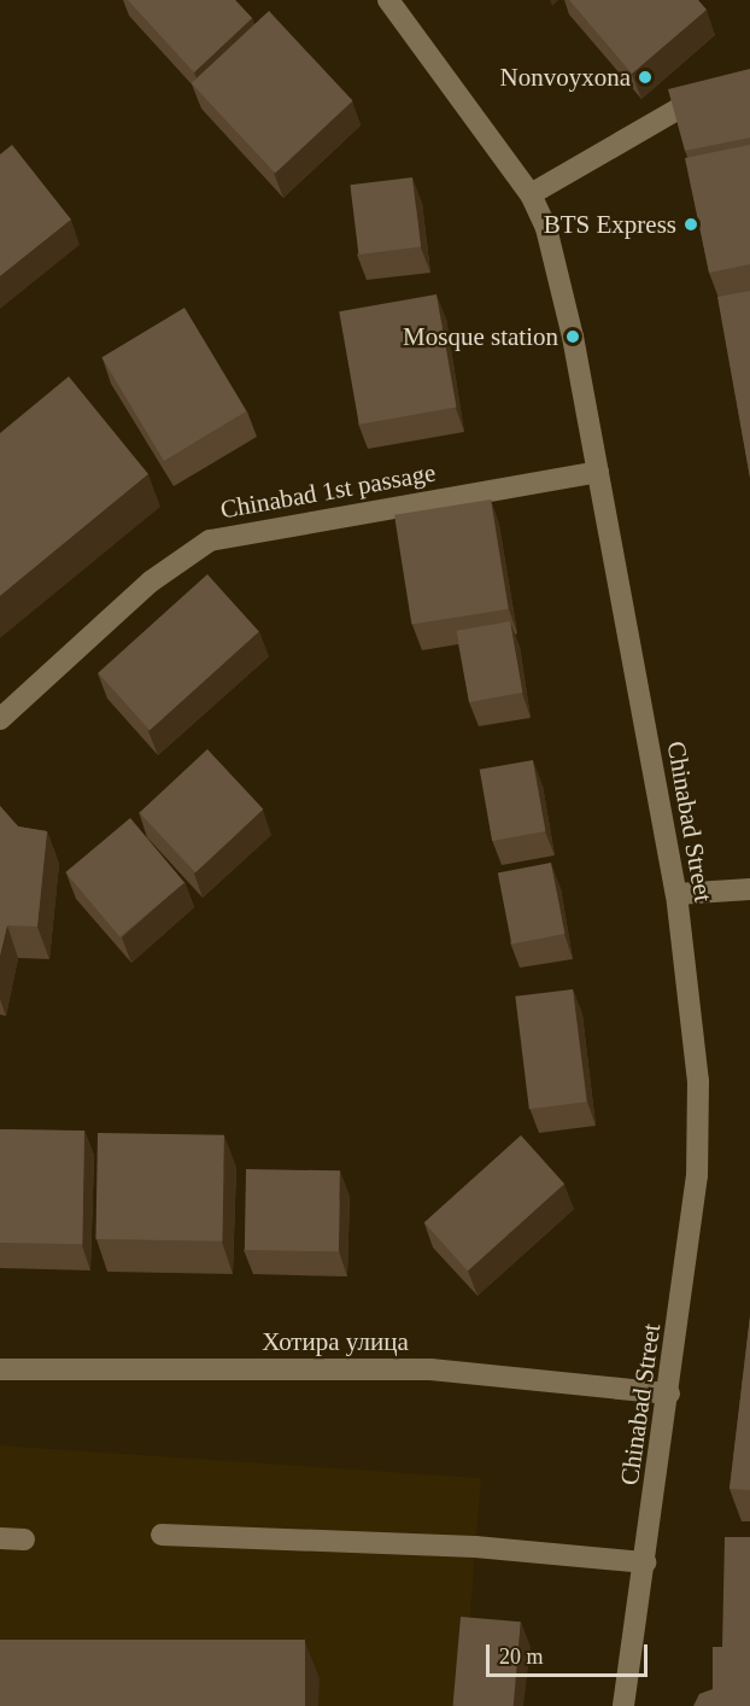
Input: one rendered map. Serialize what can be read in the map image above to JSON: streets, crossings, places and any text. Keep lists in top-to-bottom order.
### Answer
{
  "streets": {
    "main road": ["Chinabad 1st passage", "Chinabad Street", "Хотира улица"]
  },
  "crossings": [
    ["Chinabad 1st passage", "Chinabad Street"],
    ["Chinabad Street", "Хотира улица"]
  ],
  "places": ["Nonvoyxona", "BTS Express", "Mosque station"],
  "scale_bar": "20 m"
}
